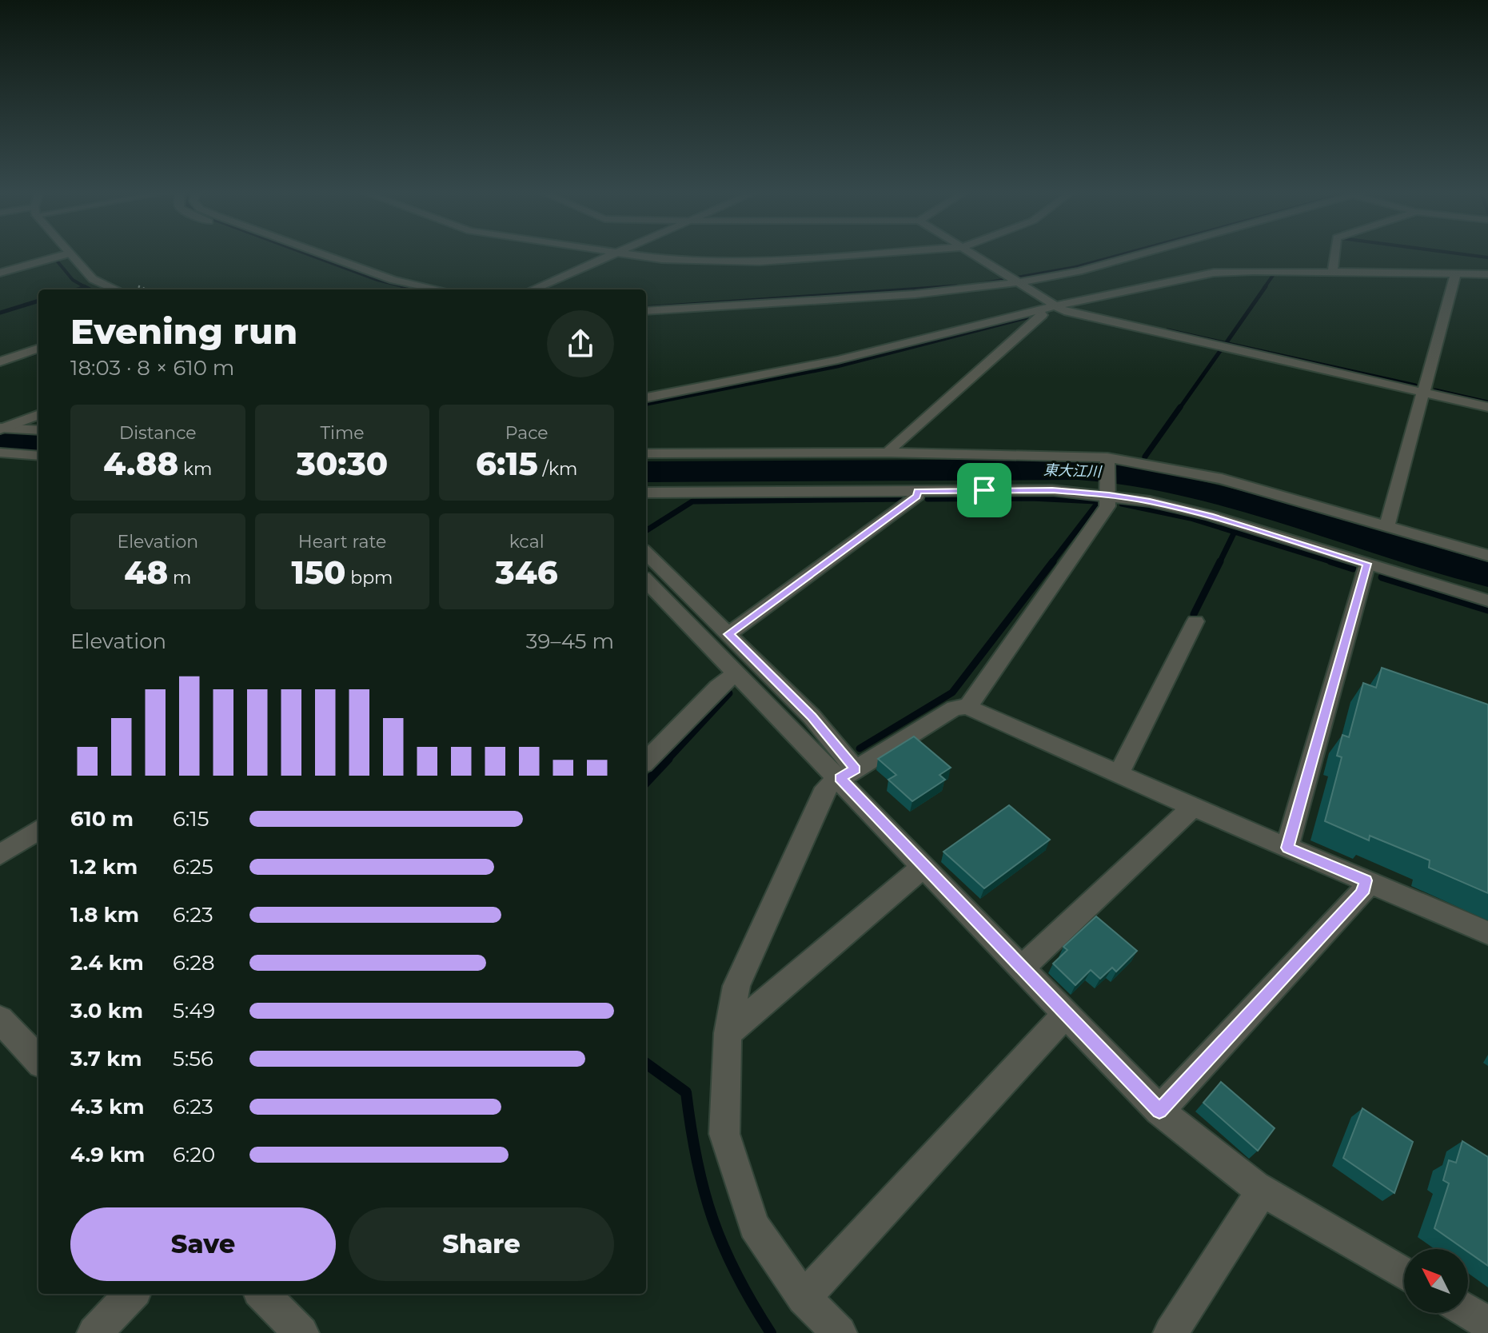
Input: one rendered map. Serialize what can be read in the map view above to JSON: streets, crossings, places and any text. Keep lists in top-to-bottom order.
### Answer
{
  "water": ["東大江川"],
  "north": "top left",
  "page": {
    "heading": ["Evening run", "18:03 · 8 × 610 m"],
    "stats": [
      ["Distance", "4.88 km"],
      ["Time", "30:30"],
      ["Pace", "6:15 /km"],
      ["Elevation", "48 m"],
      ["Heart rate", "150 bpm"],
      ["kcal", "346"]
    ],
    "chart": ["Elevation", "39–45 m"],
    "list": [
      {
        "name": "610 m",
        "note": "6:15"
      },
      {
        "name": "1.2 km",
        "note": "6:25"
      },
      {
        "name": "1.8 km",
        "note": "6:23"
      },
      {
        "name": "2.4 km",
        "note": "6:28"
      },
      {
        "name": "3.0 km",
        "note": "5:49"
      },
      {
        "name": "3.7 km",
        "note": "5:56"
      },
      {
        "name": "4.3 km",
        "note": "6:23"
      },
      {
        "name": "4.9 km",
        "note": "6:20"
      }
    ],
    "buttons": ["Save", "Share"]
  }
}
